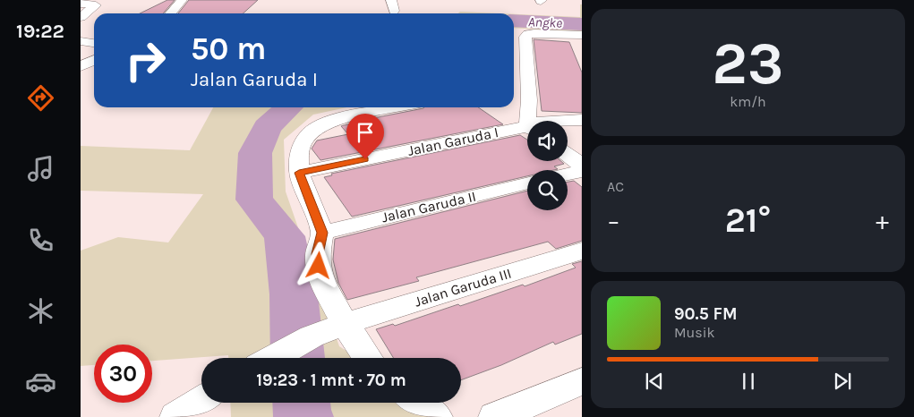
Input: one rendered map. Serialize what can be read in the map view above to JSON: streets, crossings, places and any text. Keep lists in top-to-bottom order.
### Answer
{
  "streets": {
    "street": ["Jalan Garuda I", "Jalan Garuda II", "Jalan Garuda III"]
  },
  "water": ["Angke"],
  "page": {
    "tabs": "19:22",
    "tile": [
      ["23", "km/h"],
      "AC"
    ],
    "turn": ["50 m", "Jalan Garuda I"],
    "heat": ["−", "21°", "+"],
    "song": ["90.5 FM", "Musik"],
    "limit": "30",
    "trip": "19:23 · 1 mnt · 70 m"
  }
}
